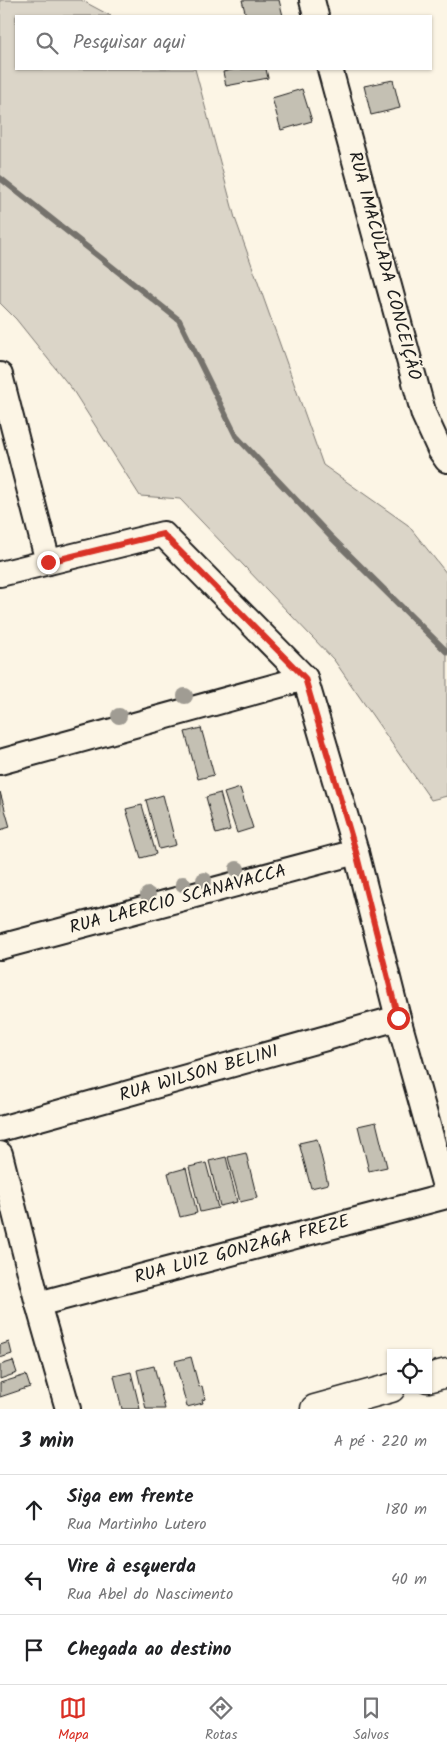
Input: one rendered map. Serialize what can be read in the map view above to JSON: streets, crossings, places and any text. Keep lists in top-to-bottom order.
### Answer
{
  "streets": {
    "street": [
      "RUA IMACULADA CONCEIÇÃO",
      "RUA LAERCIO SCANAVACCA",
      "RUA WILSON BELINI",
      "RUA LUIZ GONZAGA FREZE"
    ]
  },
  "page": {
    "search": "Pesquisar aqui",
    "heading": ["3 min", "A pé · 220 m"],
    "list": [
      ["Siga em frente", "Rua Martinho Lutero", "180 m"],
      ["Vire à esquerda", "Rua Abel do Nascimento", "40 m"],
      "Chegada ao destino"
    ],
    "nav": ["Mapa", "Rotas", "Salvos"]
  }
}
